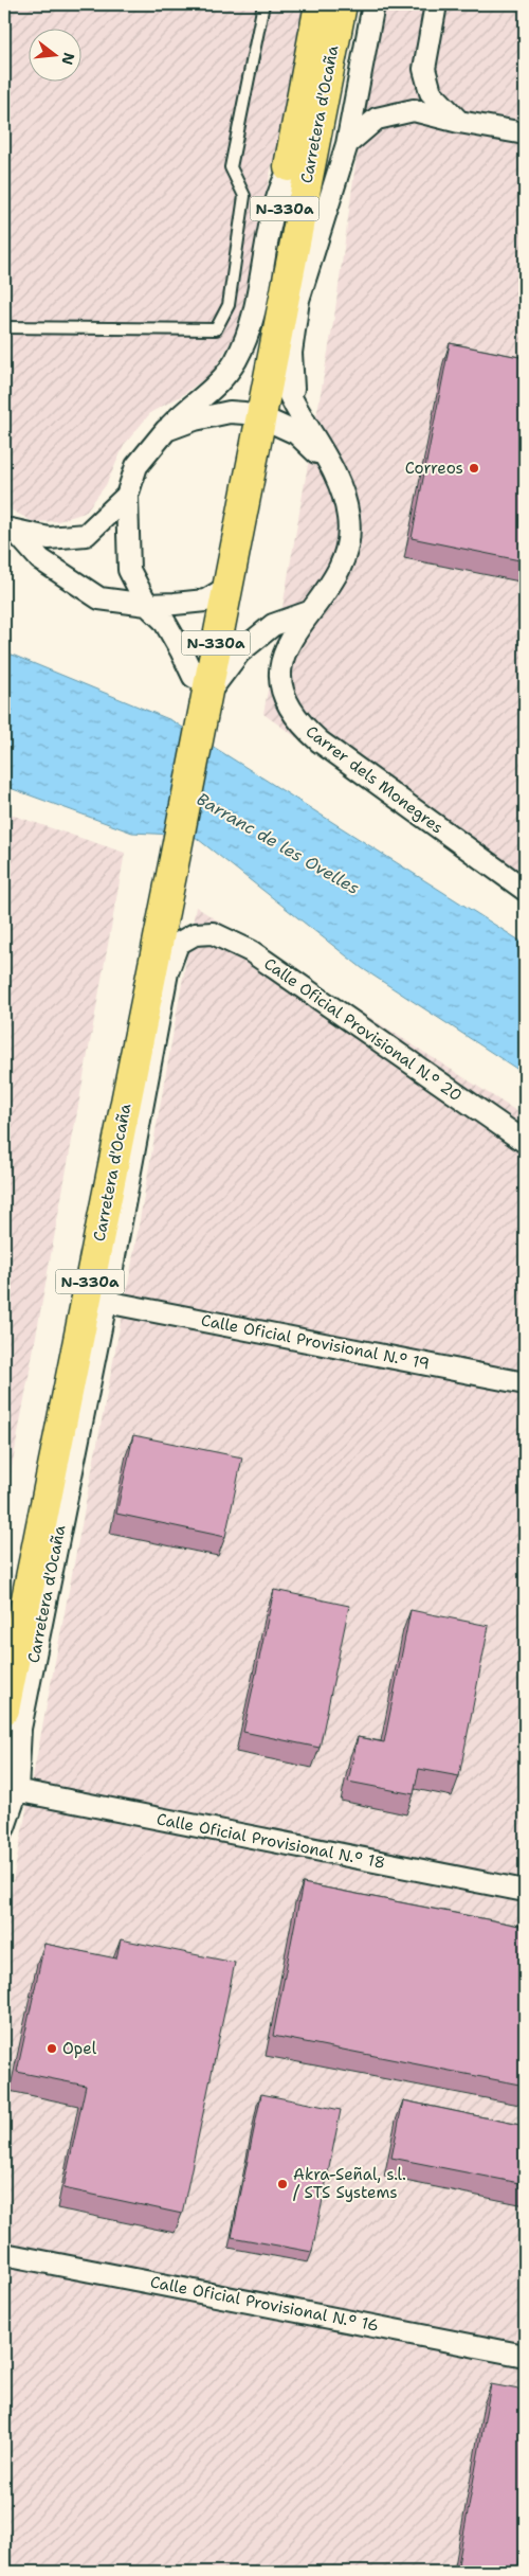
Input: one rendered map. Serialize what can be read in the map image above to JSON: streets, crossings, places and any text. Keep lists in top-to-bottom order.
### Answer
{
  "streets": {
    "main road": ["Carretera d'Ocaña", "N-330a"],
    "street": [
      "Carrer dels Monegres",
      "Calle Oficial Provisional N.º 20",
      "Calle Oficial Provisional N.º 19",
      "Calle Oficial Provisional N.º 18",
      "Calle Oficial Provisional N.º 16"
    ]
  },
  "crossings": [
    ["Carretera d'Ocaña", "Carrer dels Monegres"],
    ["Carretera d'Ocaña", "Calle Oficial Provisional N.º 20"],
    ["Carretera d'Ocaña", "Calle Oficial Provisional N.º 19"],
    ["Carretera d'Ocaña", "Calle Oficial Provisional N.º 18"]
  ],
  "water": ["Barranc de les Ovelles"],
  "places": ["Correos", "Opel", "Akra-Señal, s.l. / STS Systems"],
  "north": "right"
}
